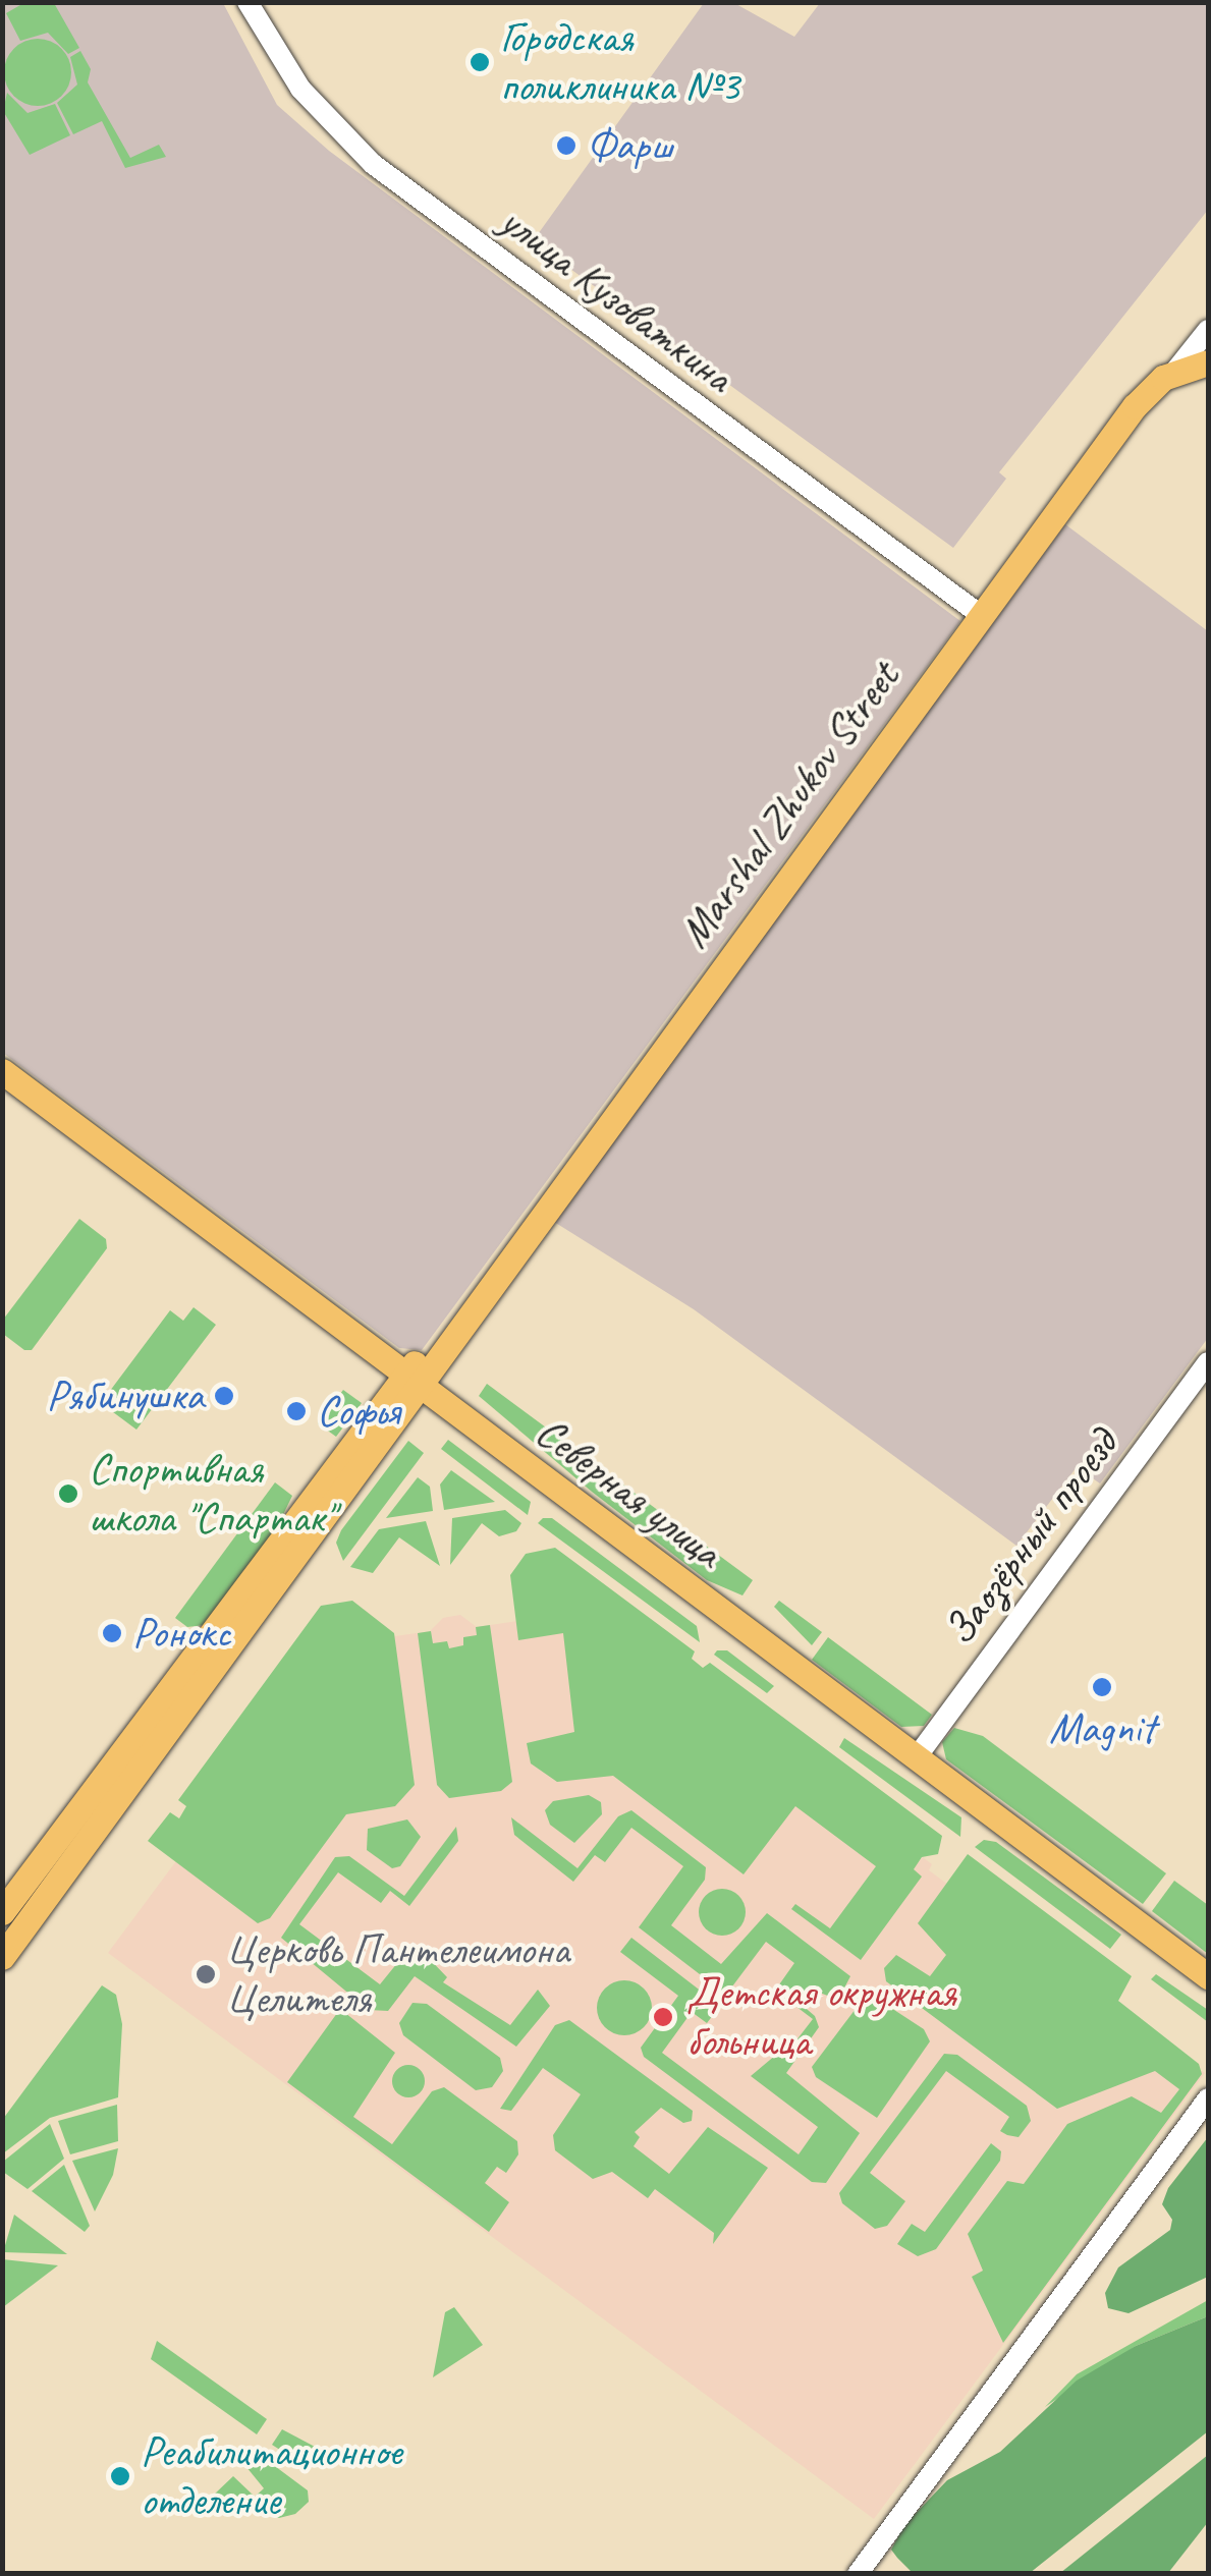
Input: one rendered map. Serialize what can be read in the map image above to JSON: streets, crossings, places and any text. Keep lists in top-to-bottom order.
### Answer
{
  "streets": {
    "main road": ["Marshal Zhukov Street", "Северная улица"],
    "street": ["улица Кузоваткина", "Заозёрный проезд"]
  },
  "crossings": [
    ["улица Кузоваткина", "Marshal Zhukov Street"],
    ["Marshal Zhukov Street", "Северная улица"],
    ["Северная улица", "Заозёрный проезд"]
  ],
  "places": [
    "Городская поликлиника №3",
    "Фарш",
    "Рябинушка",
    "Софья",
    "Спортивная школа \"Спартак\"",
    "Ронокс",
    "Magnit",
    "Церковь Пантелеимона Целителя",
    "Детская окружная больница",
    "Реабилитационное отделение"
  ]
}
